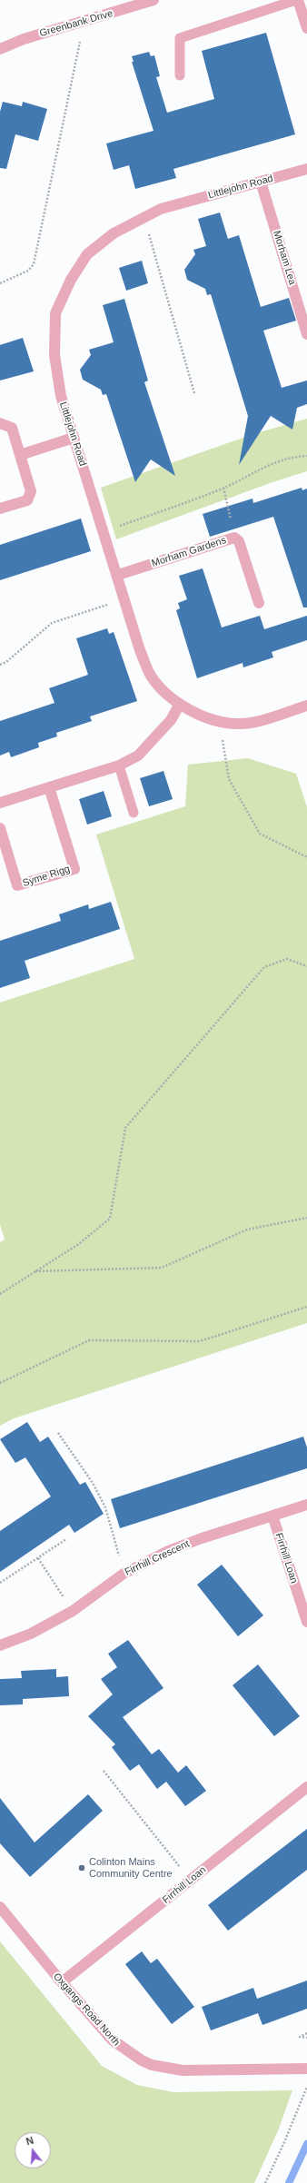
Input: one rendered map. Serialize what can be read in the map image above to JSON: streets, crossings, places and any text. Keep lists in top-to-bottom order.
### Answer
{
  "streets": {
    "street": [
      "Greenbank Drive",
      "Littlejohn Road",
      "Morham Lea",
      "Morham Gardens",
      "Syme Rigg",
      "Firrhill Crescent",
      "Firrhill Loan",
      "Oxgangs Road North"
    ]
  },
  "crossings": [
    ["Littlejohn Road", "Morham Lea"],
    ["Littlejohn Road", "Morham Gardens"],
    ["Firrhill Crescent", "Firrhill Loan"],
    ["Firrhill Loan", "Oxgangs Road North"]
  ],
  "places": ["Colinton Mains Community Centre"],
  "north": "top"
}
